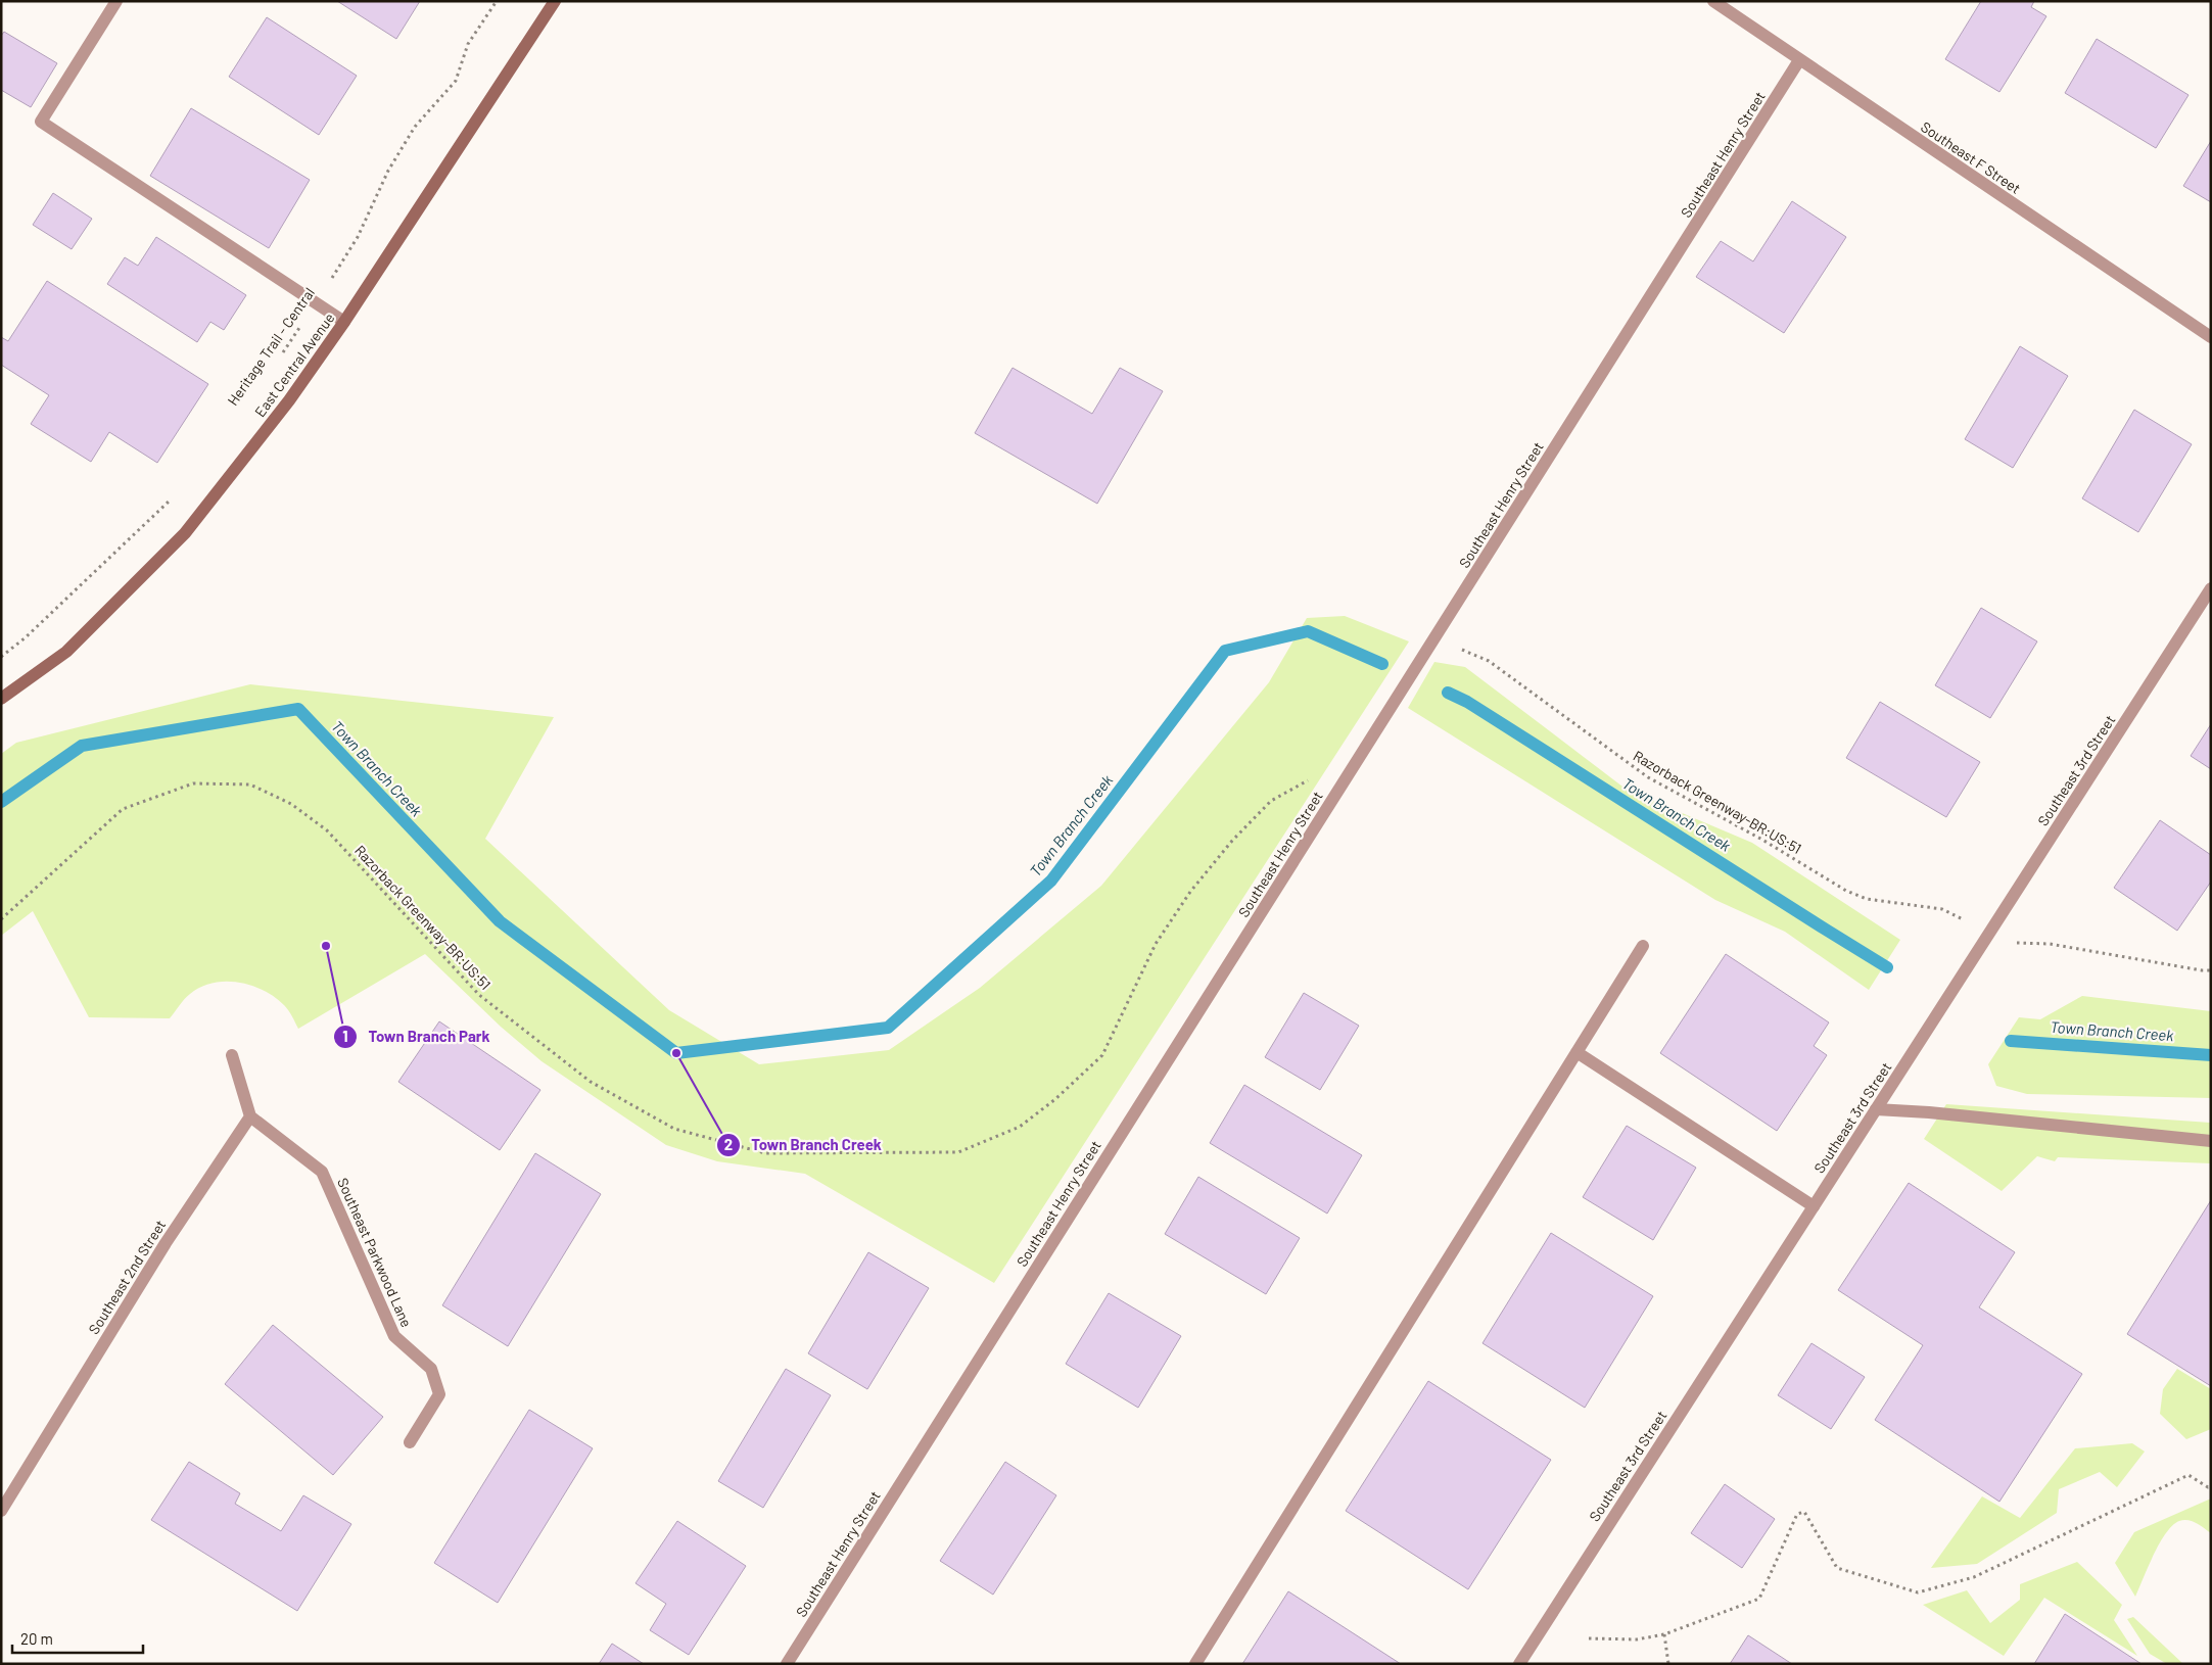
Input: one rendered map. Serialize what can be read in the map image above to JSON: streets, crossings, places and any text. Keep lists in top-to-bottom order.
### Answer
{
  "streets": {
    "main road": ["East Central Avenue"],
    "street": [
      "Southeast Henry Street",
      "Southeast F Street",
      "Southeast 3rd Street",
      "Southeast Parkwood Lane",
      "Southeast 2nd Street"
    ],
    "path": ["Heritage Trail - Central", "Razorback Greenway-BR:US:51"]
  },
  "crossings": [
    ["Southeast Henry Street", "Southeast F Street"],
    ["Southeast Henry Street", "Razorback Greenway-BR:US:51"],
    ["Southeast Parkwood Lane", "Southeast 2nd Street"]
  ],
  "water": ["Town Branch Creek"],
  "places": ["Town Branch Park", "Town Branch Creek"],
  "scale_bar": "20 m"
}
